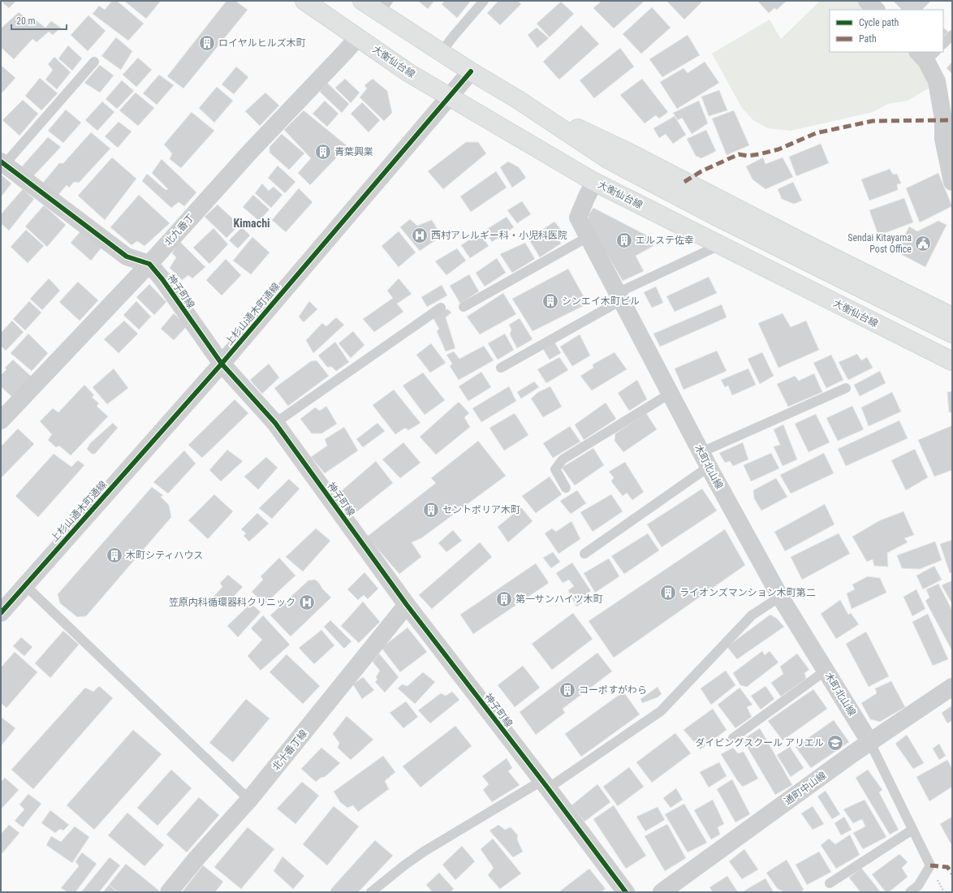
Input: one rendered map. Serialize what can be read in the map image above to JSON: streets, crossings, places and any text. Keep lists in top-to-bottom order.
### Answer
{
  "streets": {
    "main road": ["大衡仙台線"],
    "street": [
      "北九番丁",
      "神子町線",
      "上杉山通木町通線",
      "木町北山線",
      "北十番丁線",
      "通町中山線"
    ]
  },
  "crossings": [
    ["大衡仙台線", "北九番丁"],
    ["大衡仙台線", "上杉山通木町通線"],
    ["大衡仙台線", "木町北山線"],
    ["北九番丁", "神子町線"],
    ["神子町線", "上杉山通木町通線"],
    ["神子町線", "北十番丁線"],
    ["木町北山線", "通町中山線"]
  ],
  "districts": ["Kimachi"],
  "places": {
    "building": [
      "ロイヤルヒルズ木町",
      "青葉興業",
      "エルステ佐幸",
      "シンエイ木町ビル",
      "セントポリア木町",
      "木町シティハウス",
      "ライオンズマンション木町第二",
      "第一サンハイツ木町",
      "コーポすがわら"
    ],
    "hospital": ["西村アレルギー科・小児科医院", "笠原内科循環器科クリニック"],
    "public building": ["Sendai Kitayama Post Office"],
    "school or university": ["ダイビングスクール アリエル"]
  },
  "legend": ["Cycle path", "Path"],
  "scale_bar": "20 m"
}
